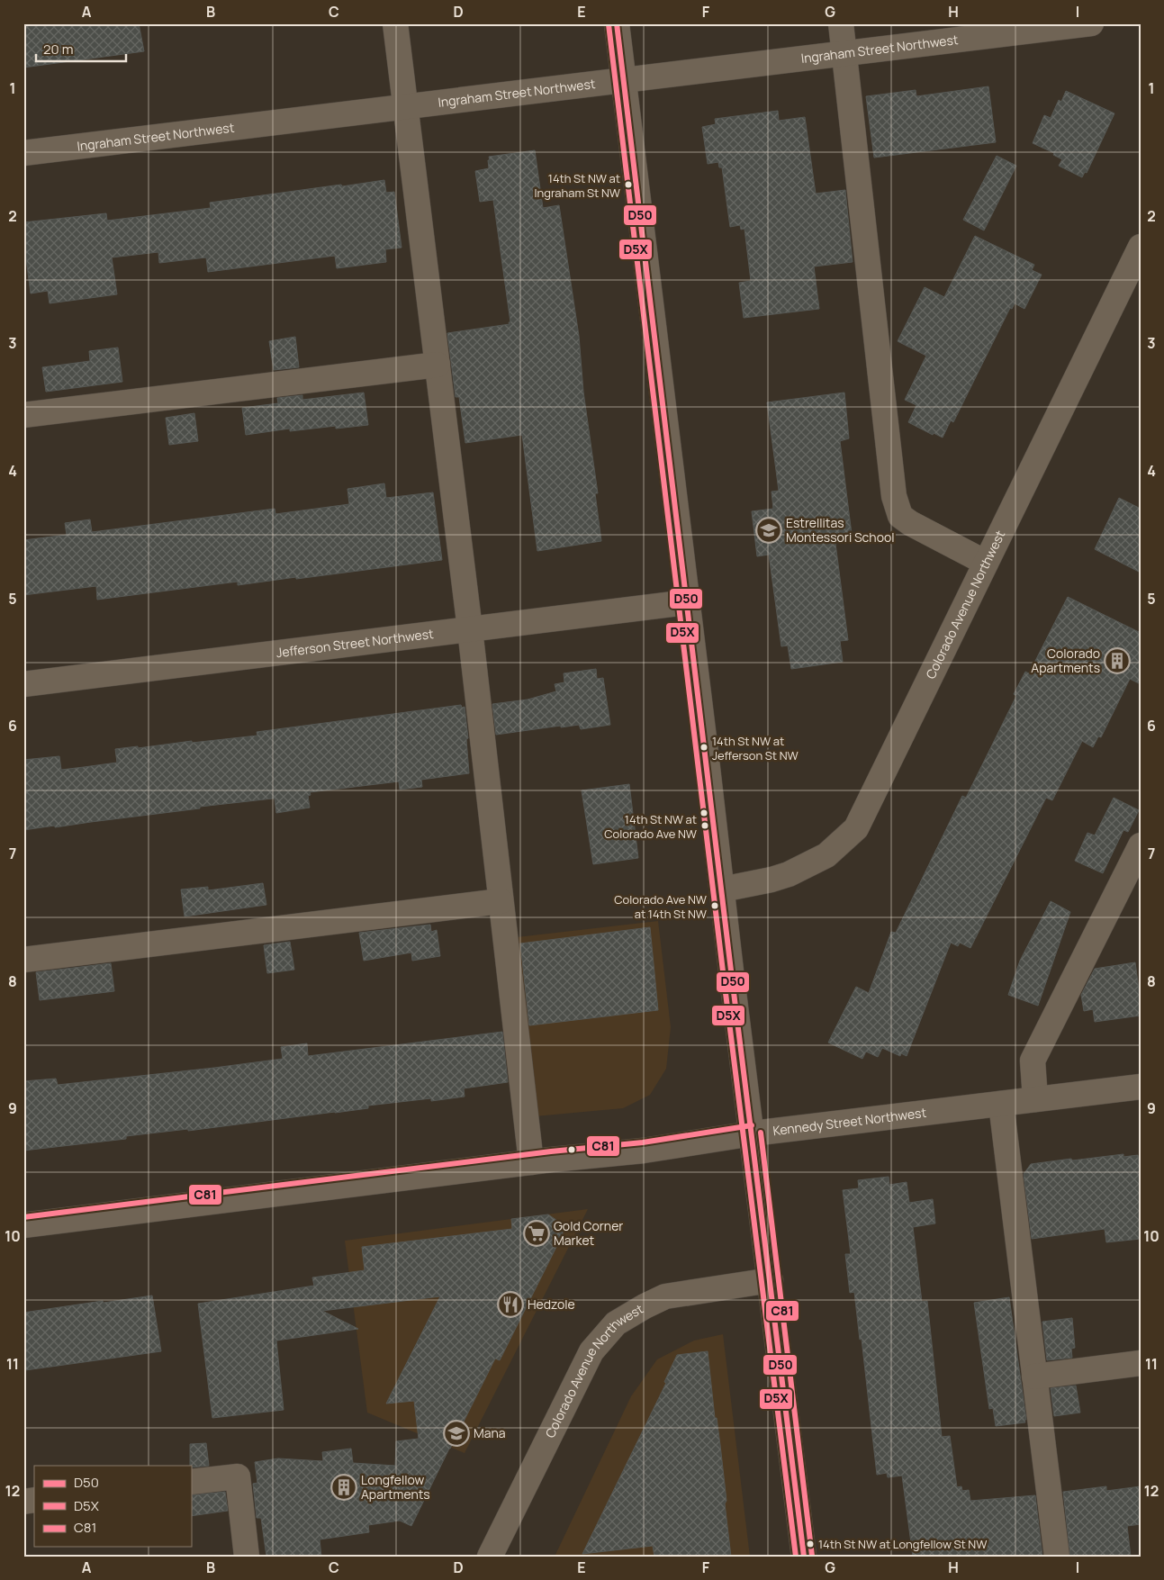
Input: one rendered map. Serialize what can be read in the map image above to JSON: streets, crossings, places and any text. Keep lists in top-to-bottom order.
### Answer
{
  "streets": {
    "street": [
      "Ingraham Street Northwest",
      "Colorado Avenue Northwest",
      "Jefferson Street Northwest",
      "Kennedy Street Northwest"
    ]
  },
  "places": {
    "other": [
      "14th St NW at Ingraham St NW",
      "14th St NW at Jefferson St NW",
      "14th St NW at Colorado Ave NW",
      "Colorado Ave NW at 14th St NW",
      "14th St NW at Longfellow St NW"
    ],
    "school or university": ["Estrellitas Montessori School", "Mana"],
    "building": ["Colorado Apartments", "Longfellow Apartments"],
    "supermarket": ["Gold Corner Market"],
    "restaurant": ["Hedzole"]
  },
  "lines": ["transit line D50", "transit line D5X", "transit line C81"],
  "legend": ["D50", "D5X", "C81"],
  "scale_bar": "20 m",
  "grid": {
    "columns": [
      "A",
      "B",
      "C",
      "D",
      "E",
      "F",
      "G",
      "H",
      "I"
    ],
    "rows": [
      "1",
      "2",
      "3",
      "4",
      "5",
      "6",
      "7",
      "8",
      "9",
      "10",
      "11",
      "12"
    ]
  }
}
